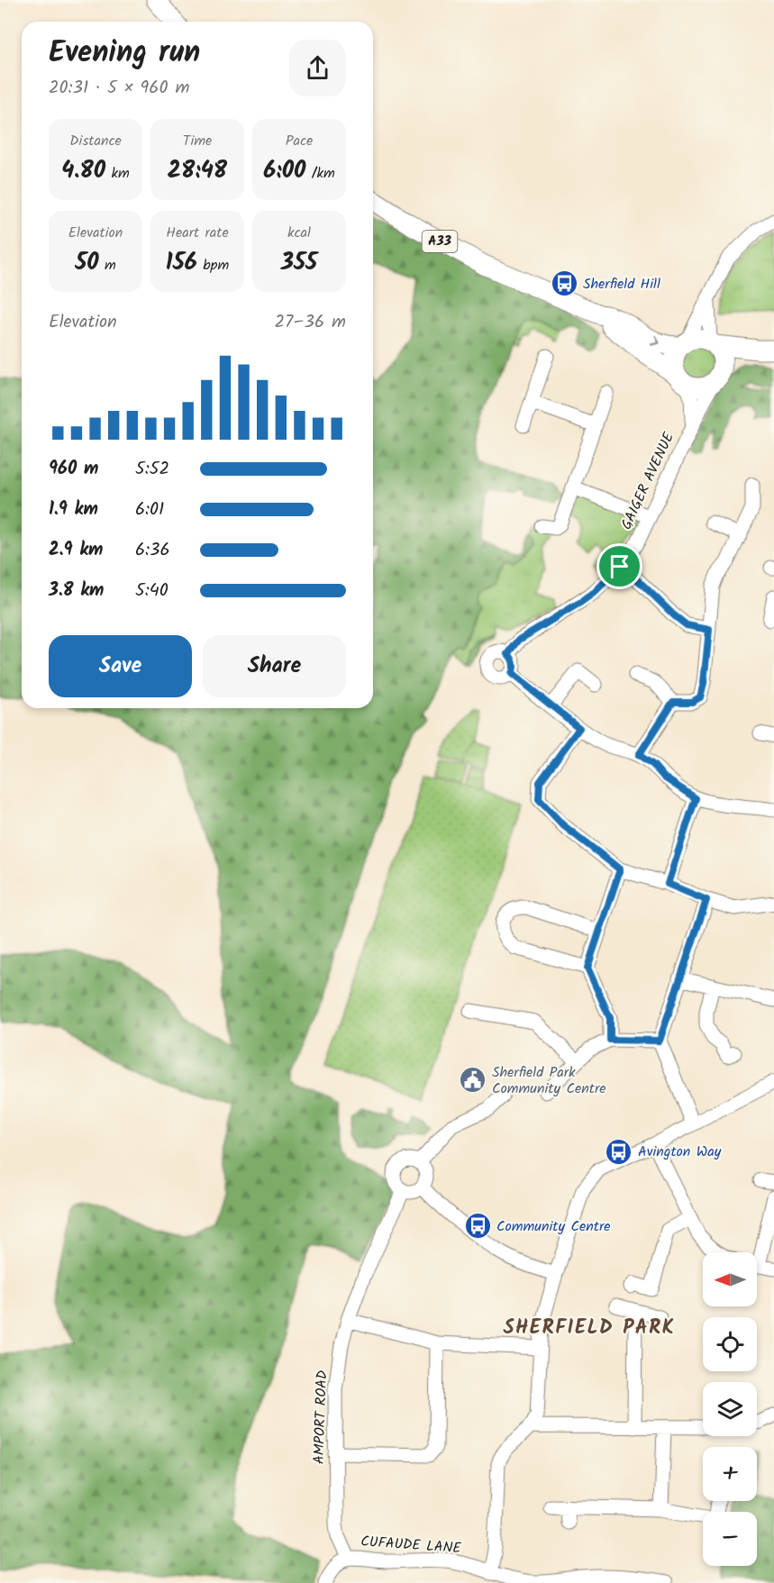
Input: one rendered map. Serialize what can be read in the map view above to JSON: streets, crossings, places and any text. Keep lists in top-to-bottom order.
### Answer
{
  "streets": {
    "highway": ["A33"],
    "street": ["GAIGER AVENUE", "AMPORT ROAD", "CUFAUDE LANE"]
  },
  "crossings": [
    ["A33", "GAIGER AVENUE"],
    ["AMPORT ROAD", "CUFAUDE LANE"]
  ],
  "districts": ["SHERFIELD PARK"],
  "places": {
    "bus stop": ["Sherfield Hill", "Avington Way", "Community Centre"],
    "public building": ["Sherfield Park Community Centre"]
  },
  "north": "left",
  "page": {
    "heading": ["Evening run", "20:31 · 5 × 960 m"],
    "stats": [
      ["Distance", "4.80 km"],
      ["Time", "28:48"],
      ["Pace", "6:00 /km"],
      ["Elevation", "50 m"],
      ["Heart rate", "156 bpm"],
      ["kcal", "355"]
    ],
    "chart": ["Elevation", "27–36 m"],
    "list": [
      {
        "name": "960 m",
        "note": "5:52"
      },
      {
        "name": "1.9 km",
        "note": "6:01"
      },
      {
        "name": "2.9 km",
        "note": "6:36"
      },
      {
        "name": "3.8 km",
        "note": "5:40"
      }
    ],
    "buttons": ["Save", "Share"],
    "map_buttons": ["+", "−"]
  }
}
